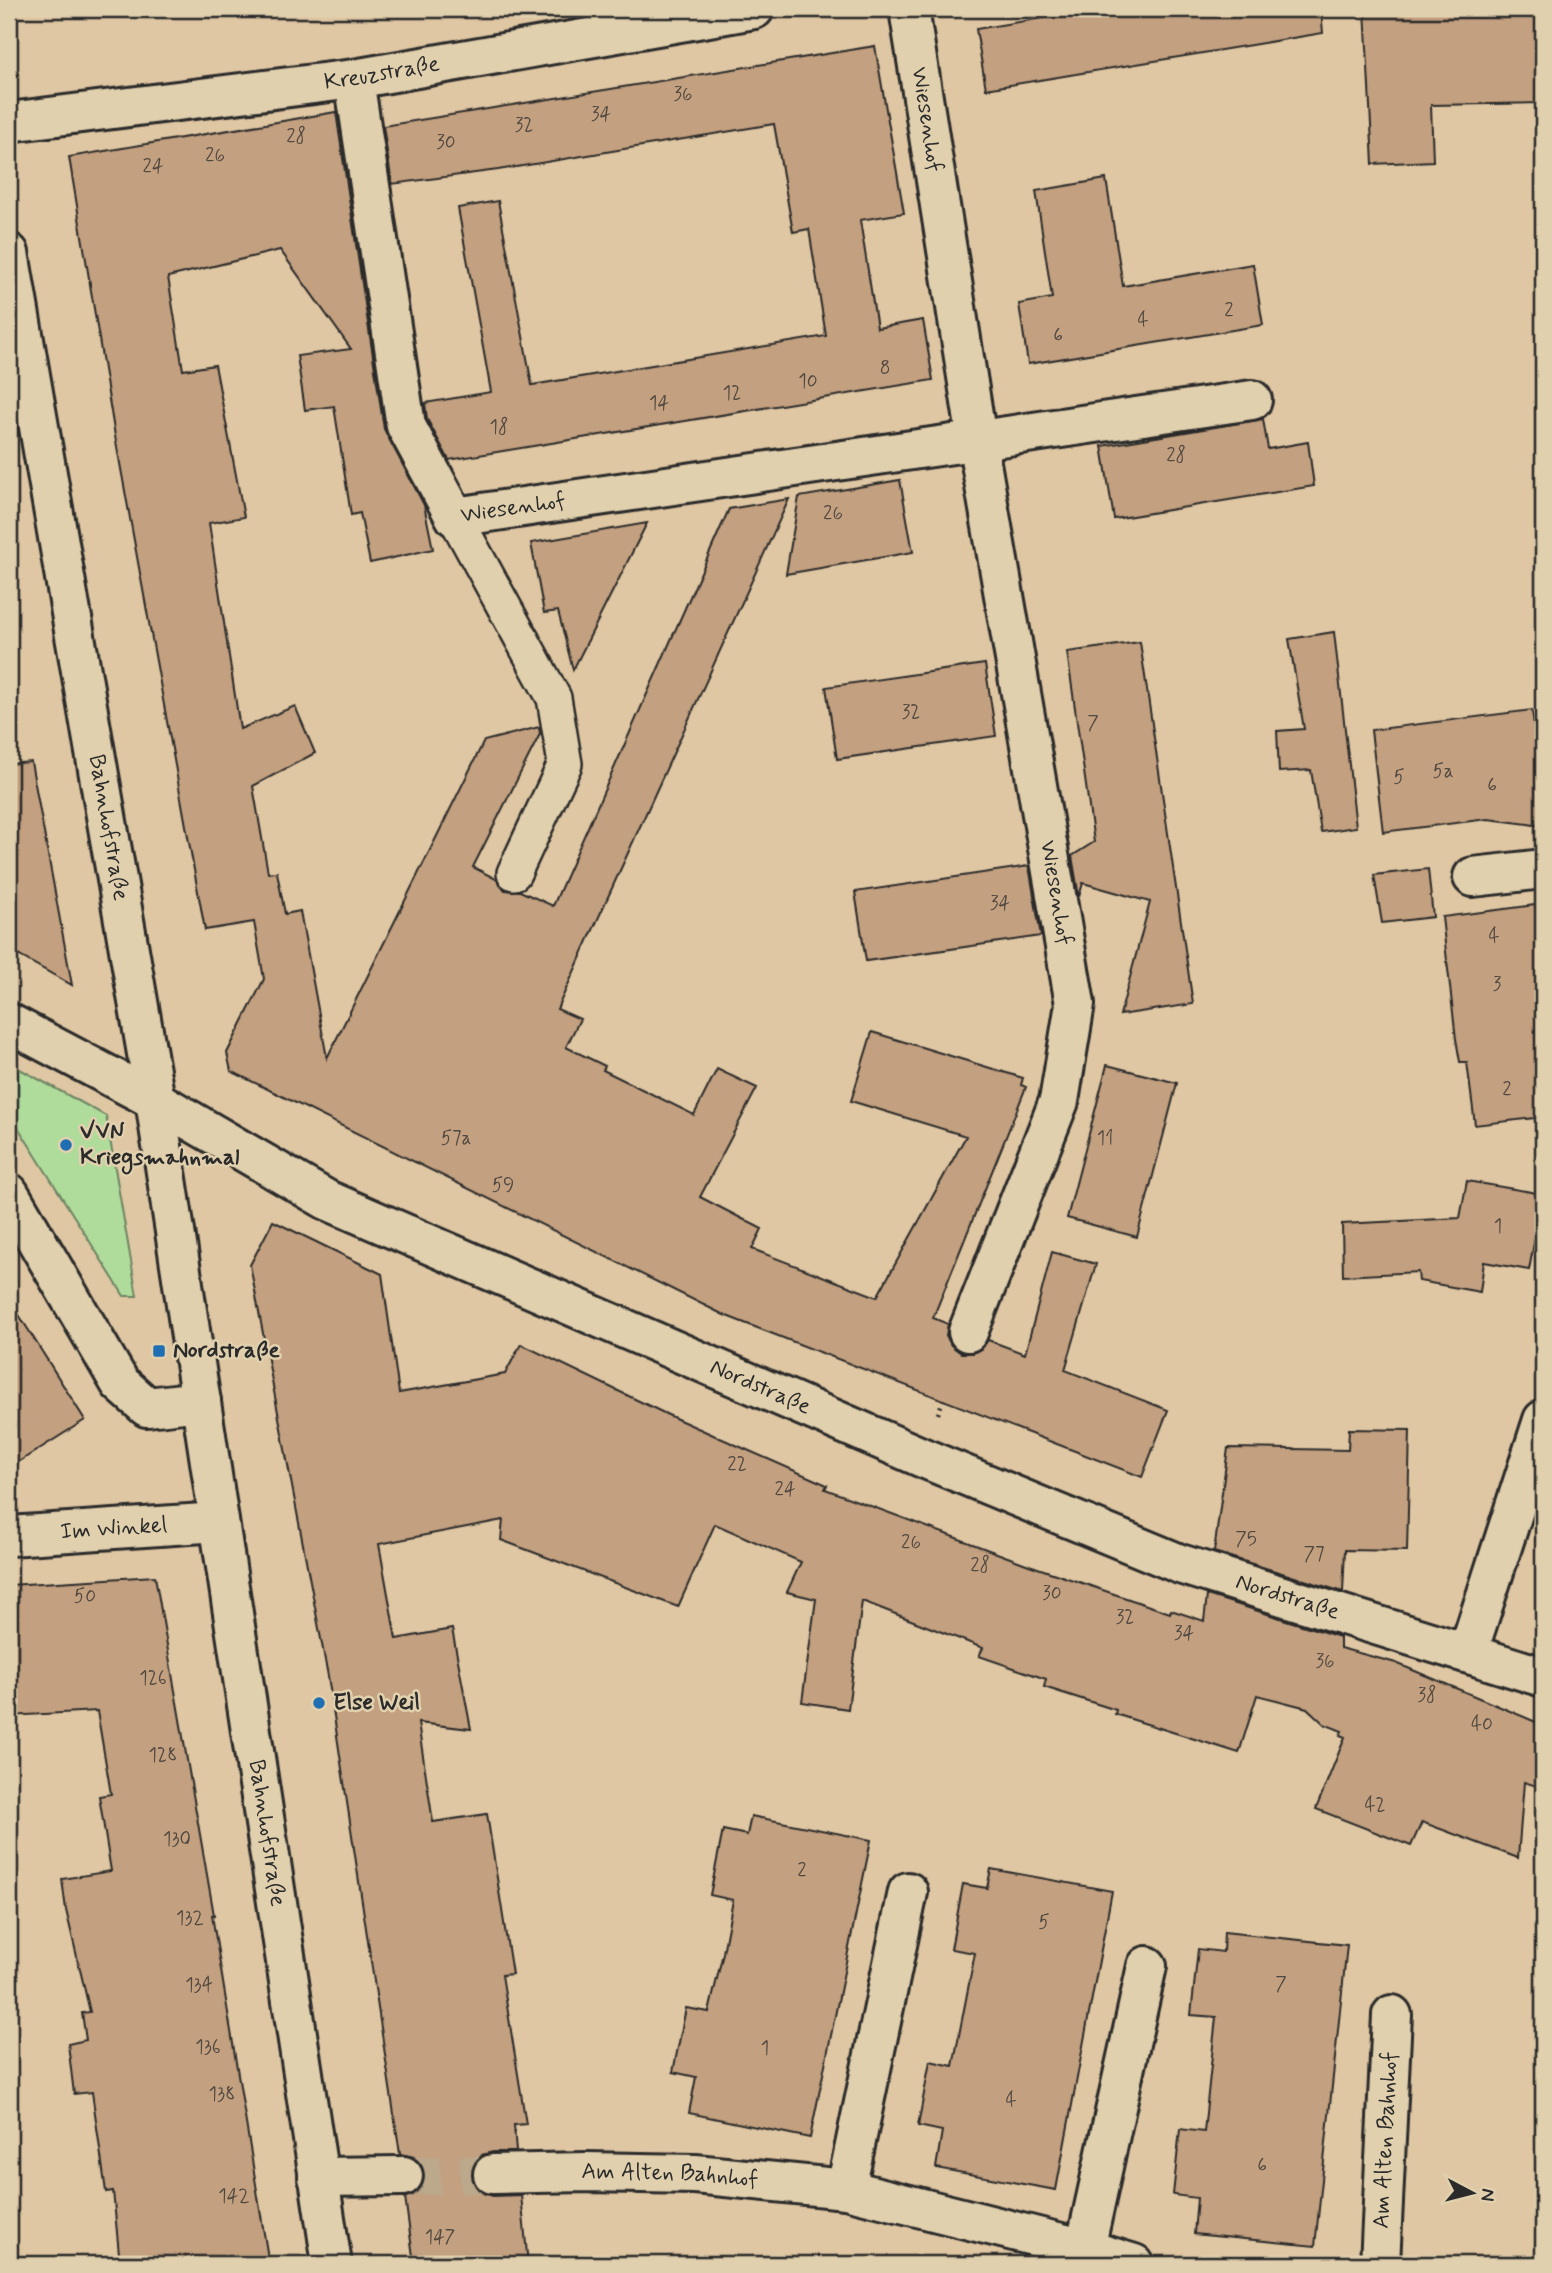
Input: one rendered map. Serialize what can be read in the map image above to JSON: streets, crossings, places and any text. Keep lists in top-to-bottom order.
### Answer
{
  "streets": {
    "street": [
      "Kreuzstraße",
      "Wiesenhof",
      "Bahnhofstraße",
      "Nordstraße",
      "Im Winkel",
      "Am Alten Bahnhof"
    ]
  },
  "crossings": [
    ["Kreuzstraße", "Wiesenhof"],
    ["Bahnhofstraße", "Nordstraße"],
    ["Bahnhofstraße", "Im Winkel"]
  ],
  "places": {
    "other": ["VVN Kriegsmahnmal", "Else Weil"],
    "transit": ["Nordstraße"]
  },
  "house_numbers": [
    "36",
    "34",
    "32",
    "28",
    "30",
    "26",
    "24",
    "2",
    "4",
    "6",
    "8",
    "10",
    "12",
    "14",
    "18",
    "28",
    "26",
    "32",
    "7",
    "5a",
    "5",
    "6",
    "34",
    "4",
    "3",
    "2",
    "57a",
    "11",
    "59",
    "1",
    "22",
    "24",
    "75",
    "26",
    "77",
    "28",
    "30",
    "50",
    "32",
    "34",
    "36",
    "126",
    "38",
    "40",
    "128",
    "42",
    "130",
    "2",
    "132",
    "5",
    "7",
    "134",
    "136",
    "1",
    "138",
    "4",
    "6",
    "142",
    "147"
  ],
  "north": "right"
}
